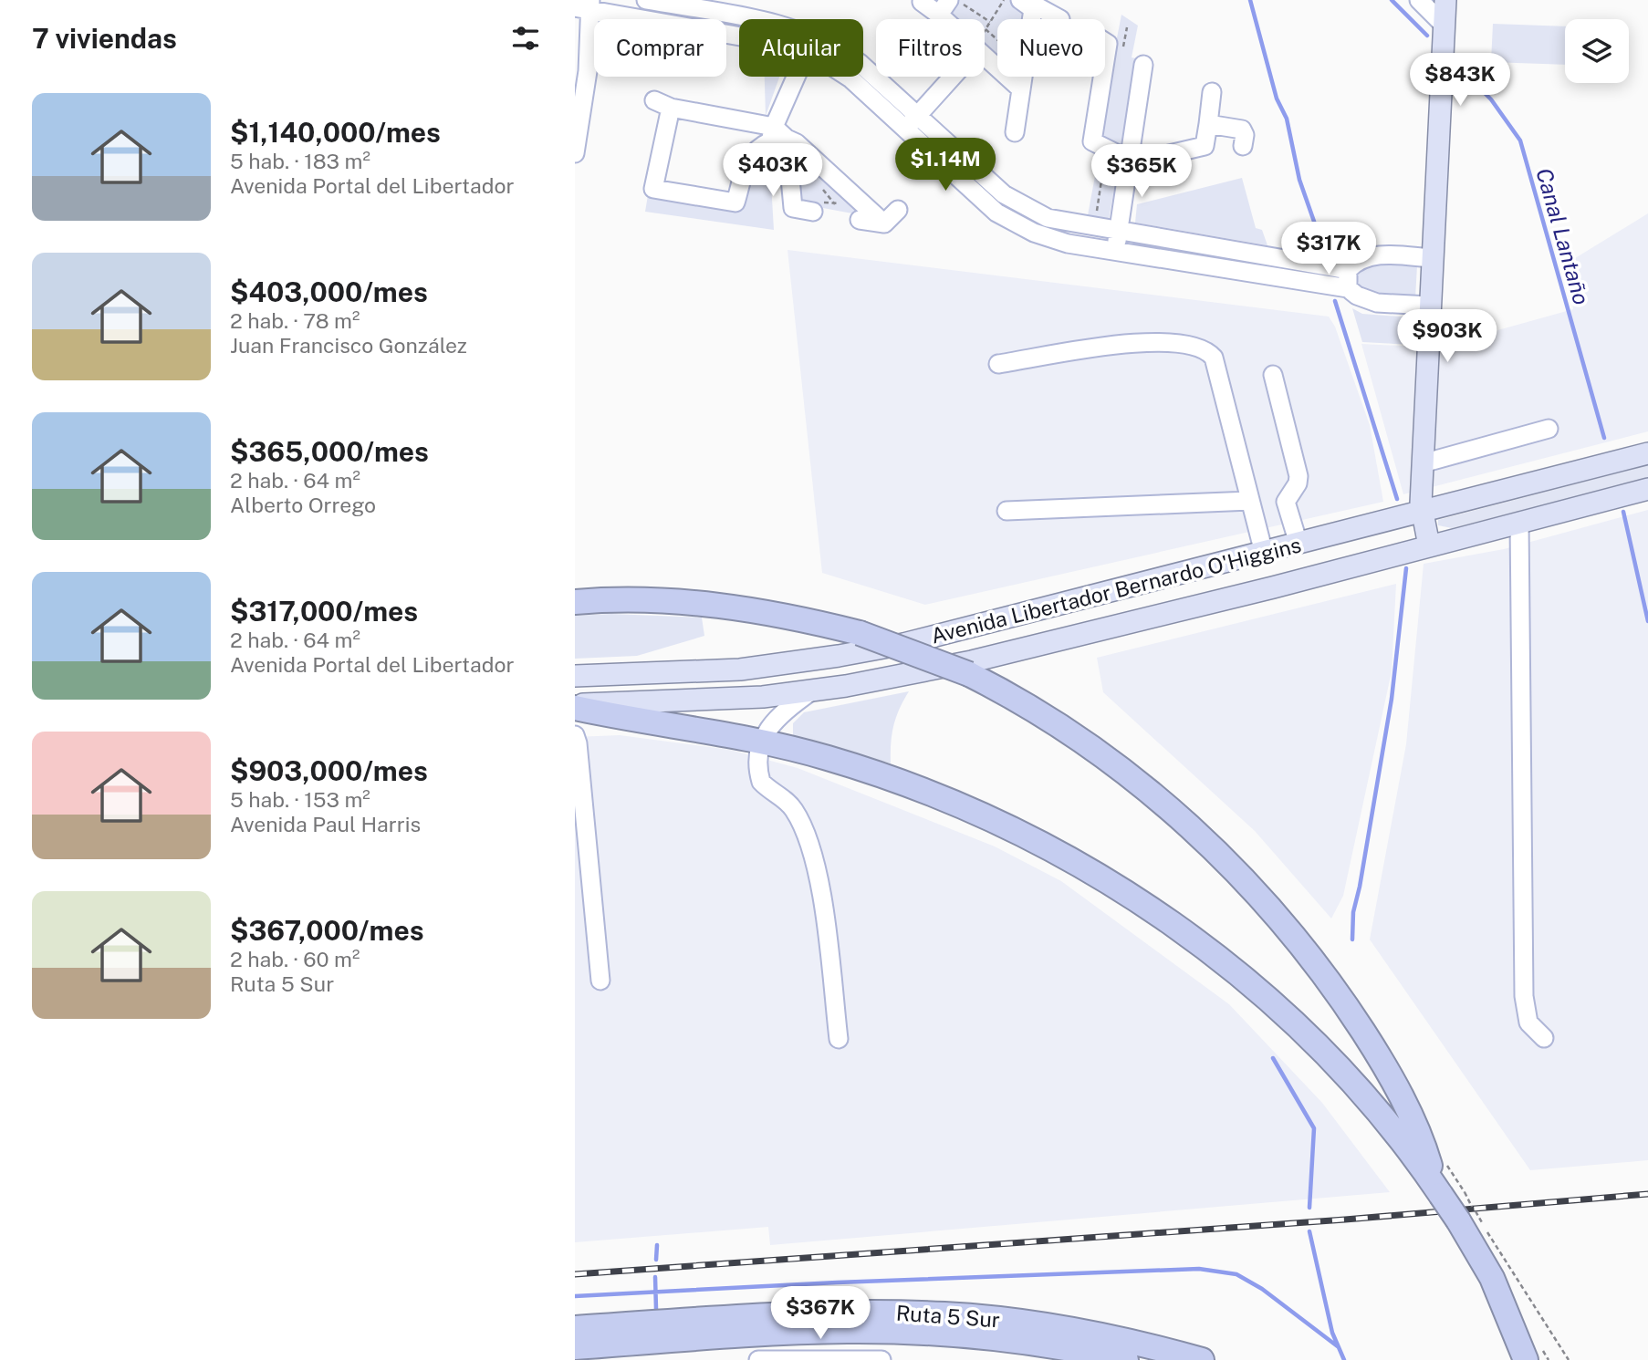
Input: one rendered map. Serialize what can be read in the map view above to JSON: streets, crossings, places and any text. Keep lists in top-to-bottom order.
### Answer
{
  "streets": {
    "highway": ["Ruta 5 Sur"],
    "main road": ["Avenida Libertador Bernardo O'Higgins"]
  },
  "water": ["Canal Lantaño"],
  "page": {
    "heading": "7 viviendas",
    "chip": [
      "Comprar",
      "Alquilar",
      "Filtros",
      "Nuevo"
    ],
    "price": [
      "$843K",
      "$1.14M",
      "$403K",
      "$365K",
      "$317K",
      "$903K",
      "$367K"
    ],
    "list": [
      {
        "name": "$1,140,000/mes",
        "note": "5 hab. · 183 m² · Avenida Portal del Libertador"
      },
      {
        "name": "$403,000/mes",
        "note": "2 hab. · 78 m² · Juan Francisco González"
      },
      {
        "name": "$365,000/mes",
        "note": "2 hab. · 64 m² · Alberto Orrego"
      },
      {
        "name": "$317,000/mes",
        "note": "2 hab. · 64 m² · Avenida Portal del Libertador"
      },
      {
        "name": "$903,000/mes",
        "note": "5 hab. · 153 m² · Avenida Paul Harris"
      },
      {
        "name": "$367,000/mes",
        "note": "2 hab. · 60 m² · Ruta 5 Sur"
      }
    ]
  }
}
